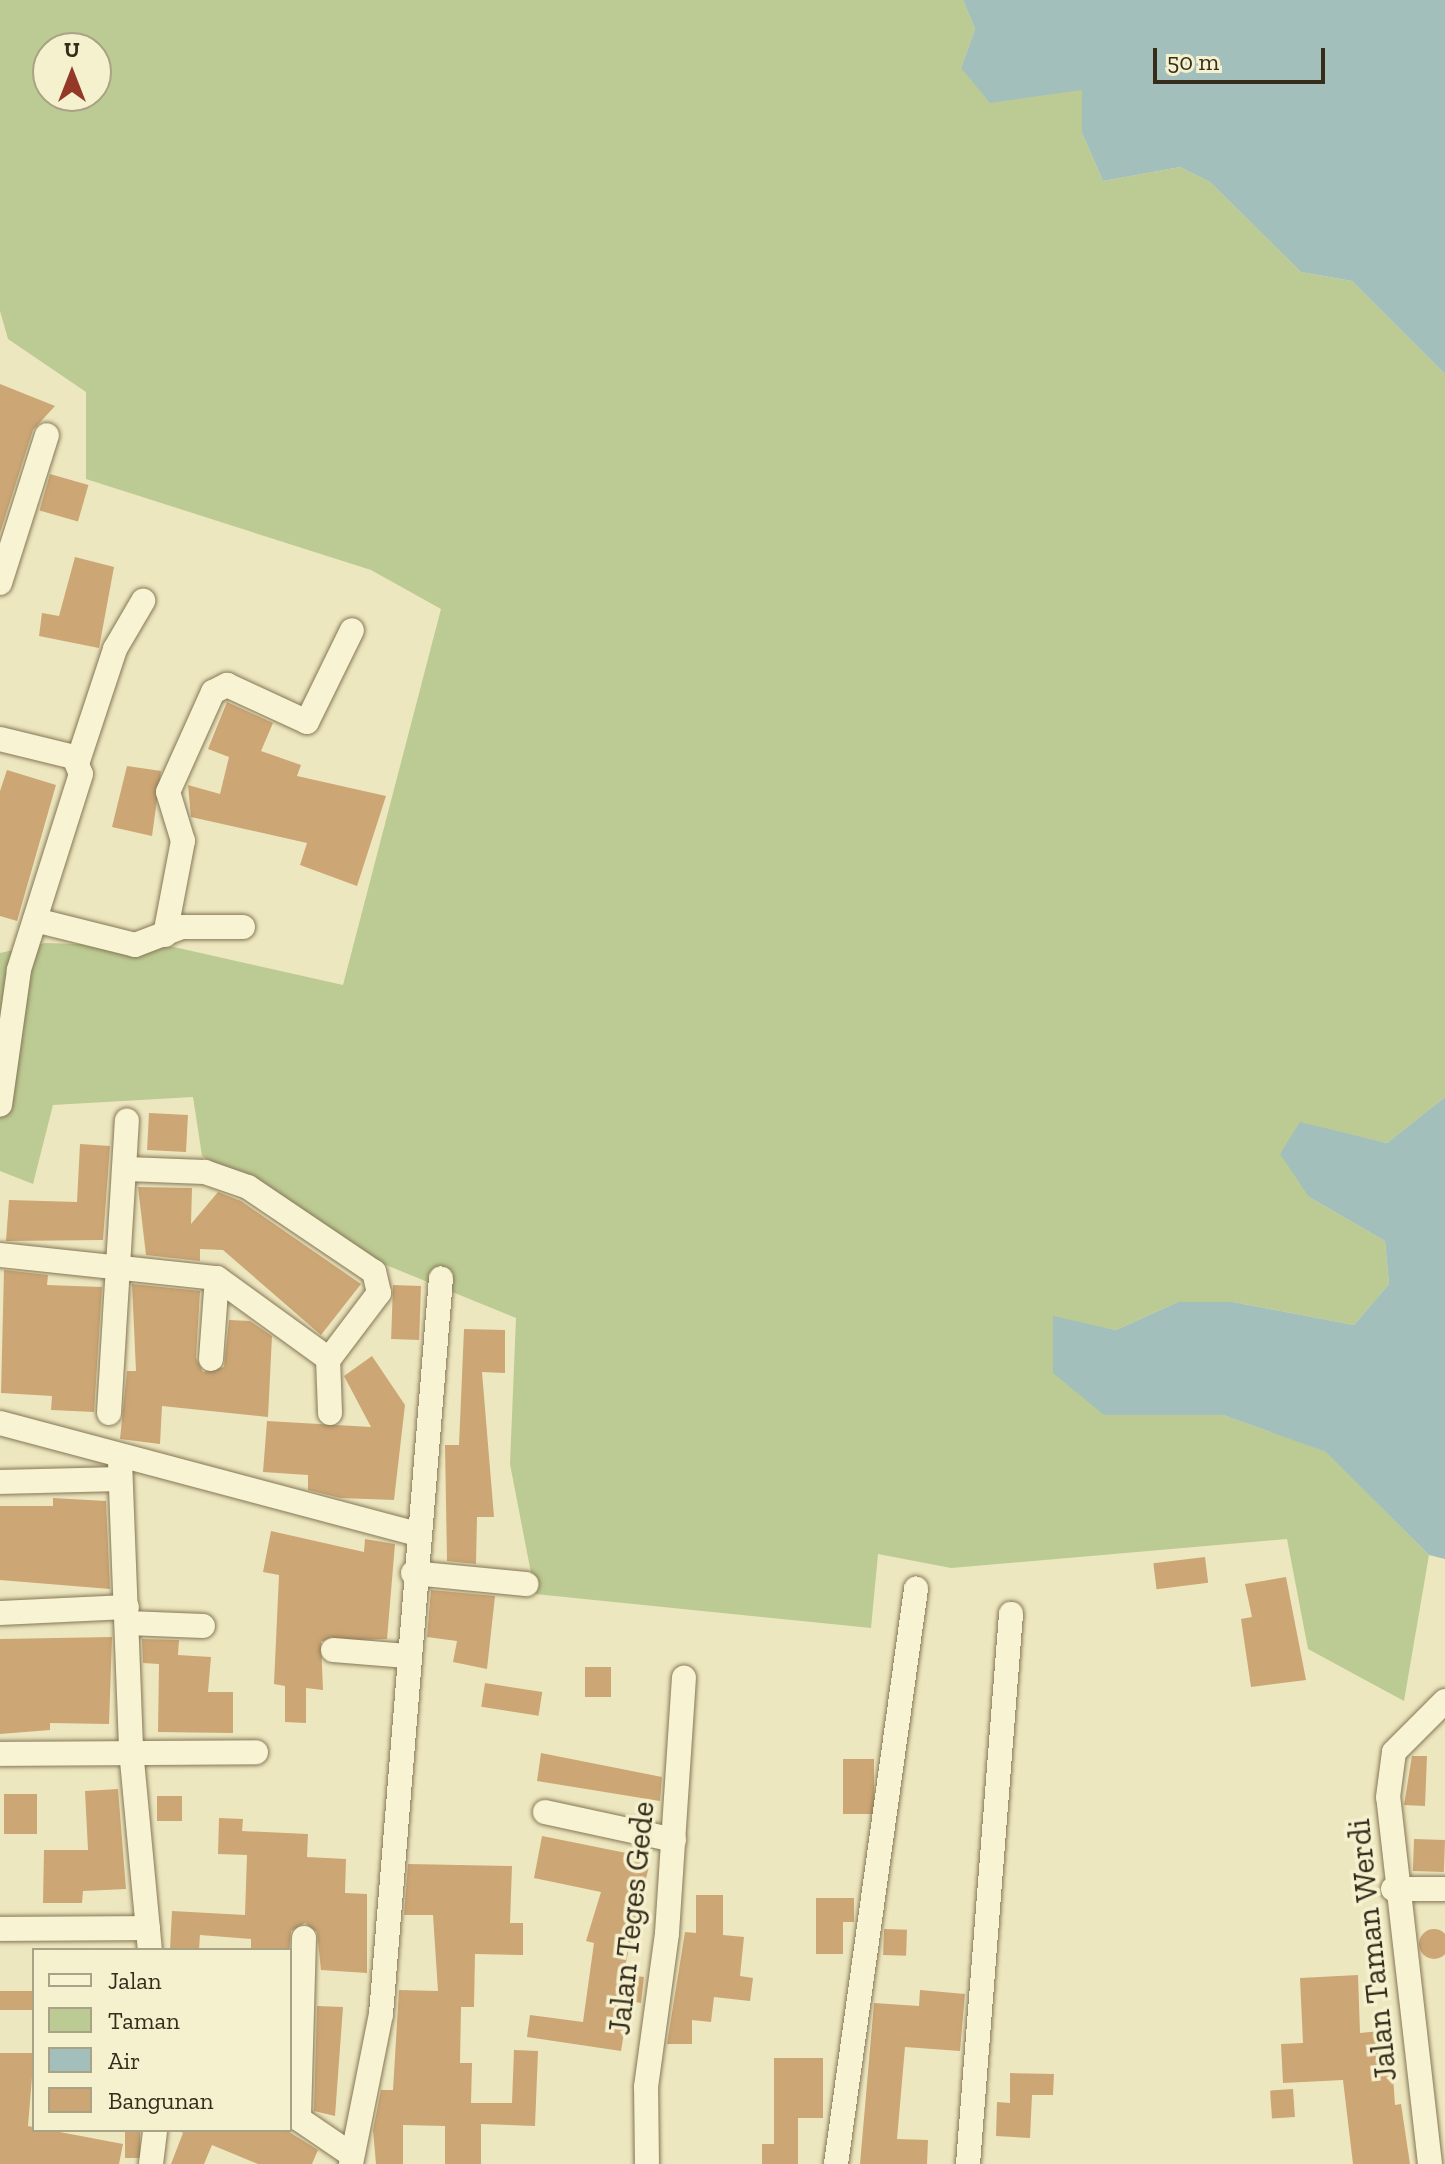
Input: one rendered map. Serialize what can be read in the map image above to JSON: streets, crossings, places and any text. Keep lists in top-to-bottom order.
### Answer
{
  "streets": {
    "street": ["Jalan Teges Gede", "Jalan Taman Werdi"]
  },
  "legend": [
    "Jalan",
    "Taman",
    "Air",
    "Bangunan"
  ],
  "scale_bar": "50 m",
  "north": "top"
}
